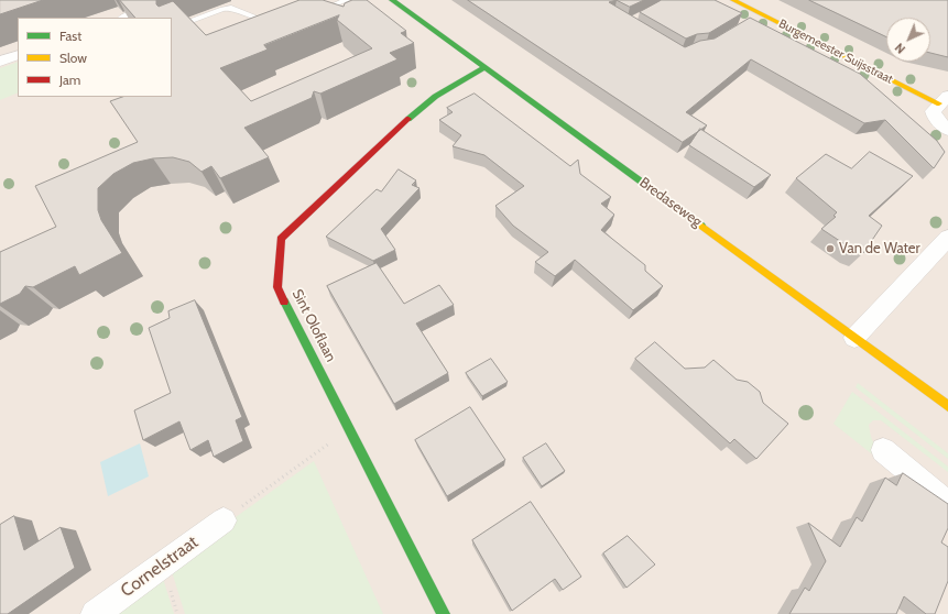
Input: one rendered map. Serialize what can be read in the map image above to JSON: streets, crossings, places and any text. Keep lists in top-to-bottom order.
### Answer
{
  "streets": {
    "street": [
      "Burgemeester Suijsstraat",
      "Bredaseweg",
      "Sint Oloflaan",
      "Cornelstraat"
    ]
  },
  "crossings": [
    ["Bredaseweg", "Sint Oloflaan"]
  ],
  "places": ["Van de Water"],
  "legend": ["Fast", "Slow", "Jam"],
  "north": "bottom left"
}
